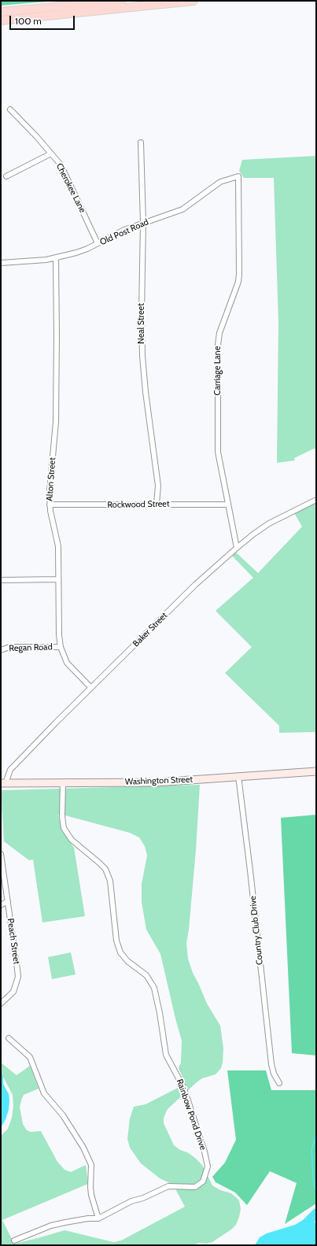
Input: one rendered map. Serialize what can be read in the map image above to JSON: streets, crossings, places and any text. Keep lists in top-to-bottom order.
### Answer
{
  "streets": {
    "main road": ["Washington Street"],
    "street": [
      "Cherokee Lane",
      "Old Post Road",
      "Neal Street",
      "Carriage Lane",
      "Alton Street",
      "Rockwood Street",
      "Baker Street",
      "Regan Road",
      "Country Club Drive",
      "Peach Street",
      "Rainbow Pond Drive"
    ]
  },
  "crossings": [
    ["Cherokee Lane", "Old Post Road"],
    ["Old Post Road", "Neal Street"],
    ["Old Post Road", "Carriage Lane"],
    ["Old Post Road", "Alton Street"],
    ["Neal Street", "Rockwood Street"],
    ["Carriage Lane", "Rockwood Street"],
    ["Carriage Lane", "Baker Street"],
    ["Alton Street", "Rockwood Street"],
    ["Alton Street", "Baker Street"],
    ["Alton Street", "Regan Road"],
    ["Baker Street", "Washington Street"],
    ["Washington Street", "Country Club Drive"],
    ["Washington Street", "Rainbow Pond Drive"]
  ],
  "scale_bar": "100 m"
}
